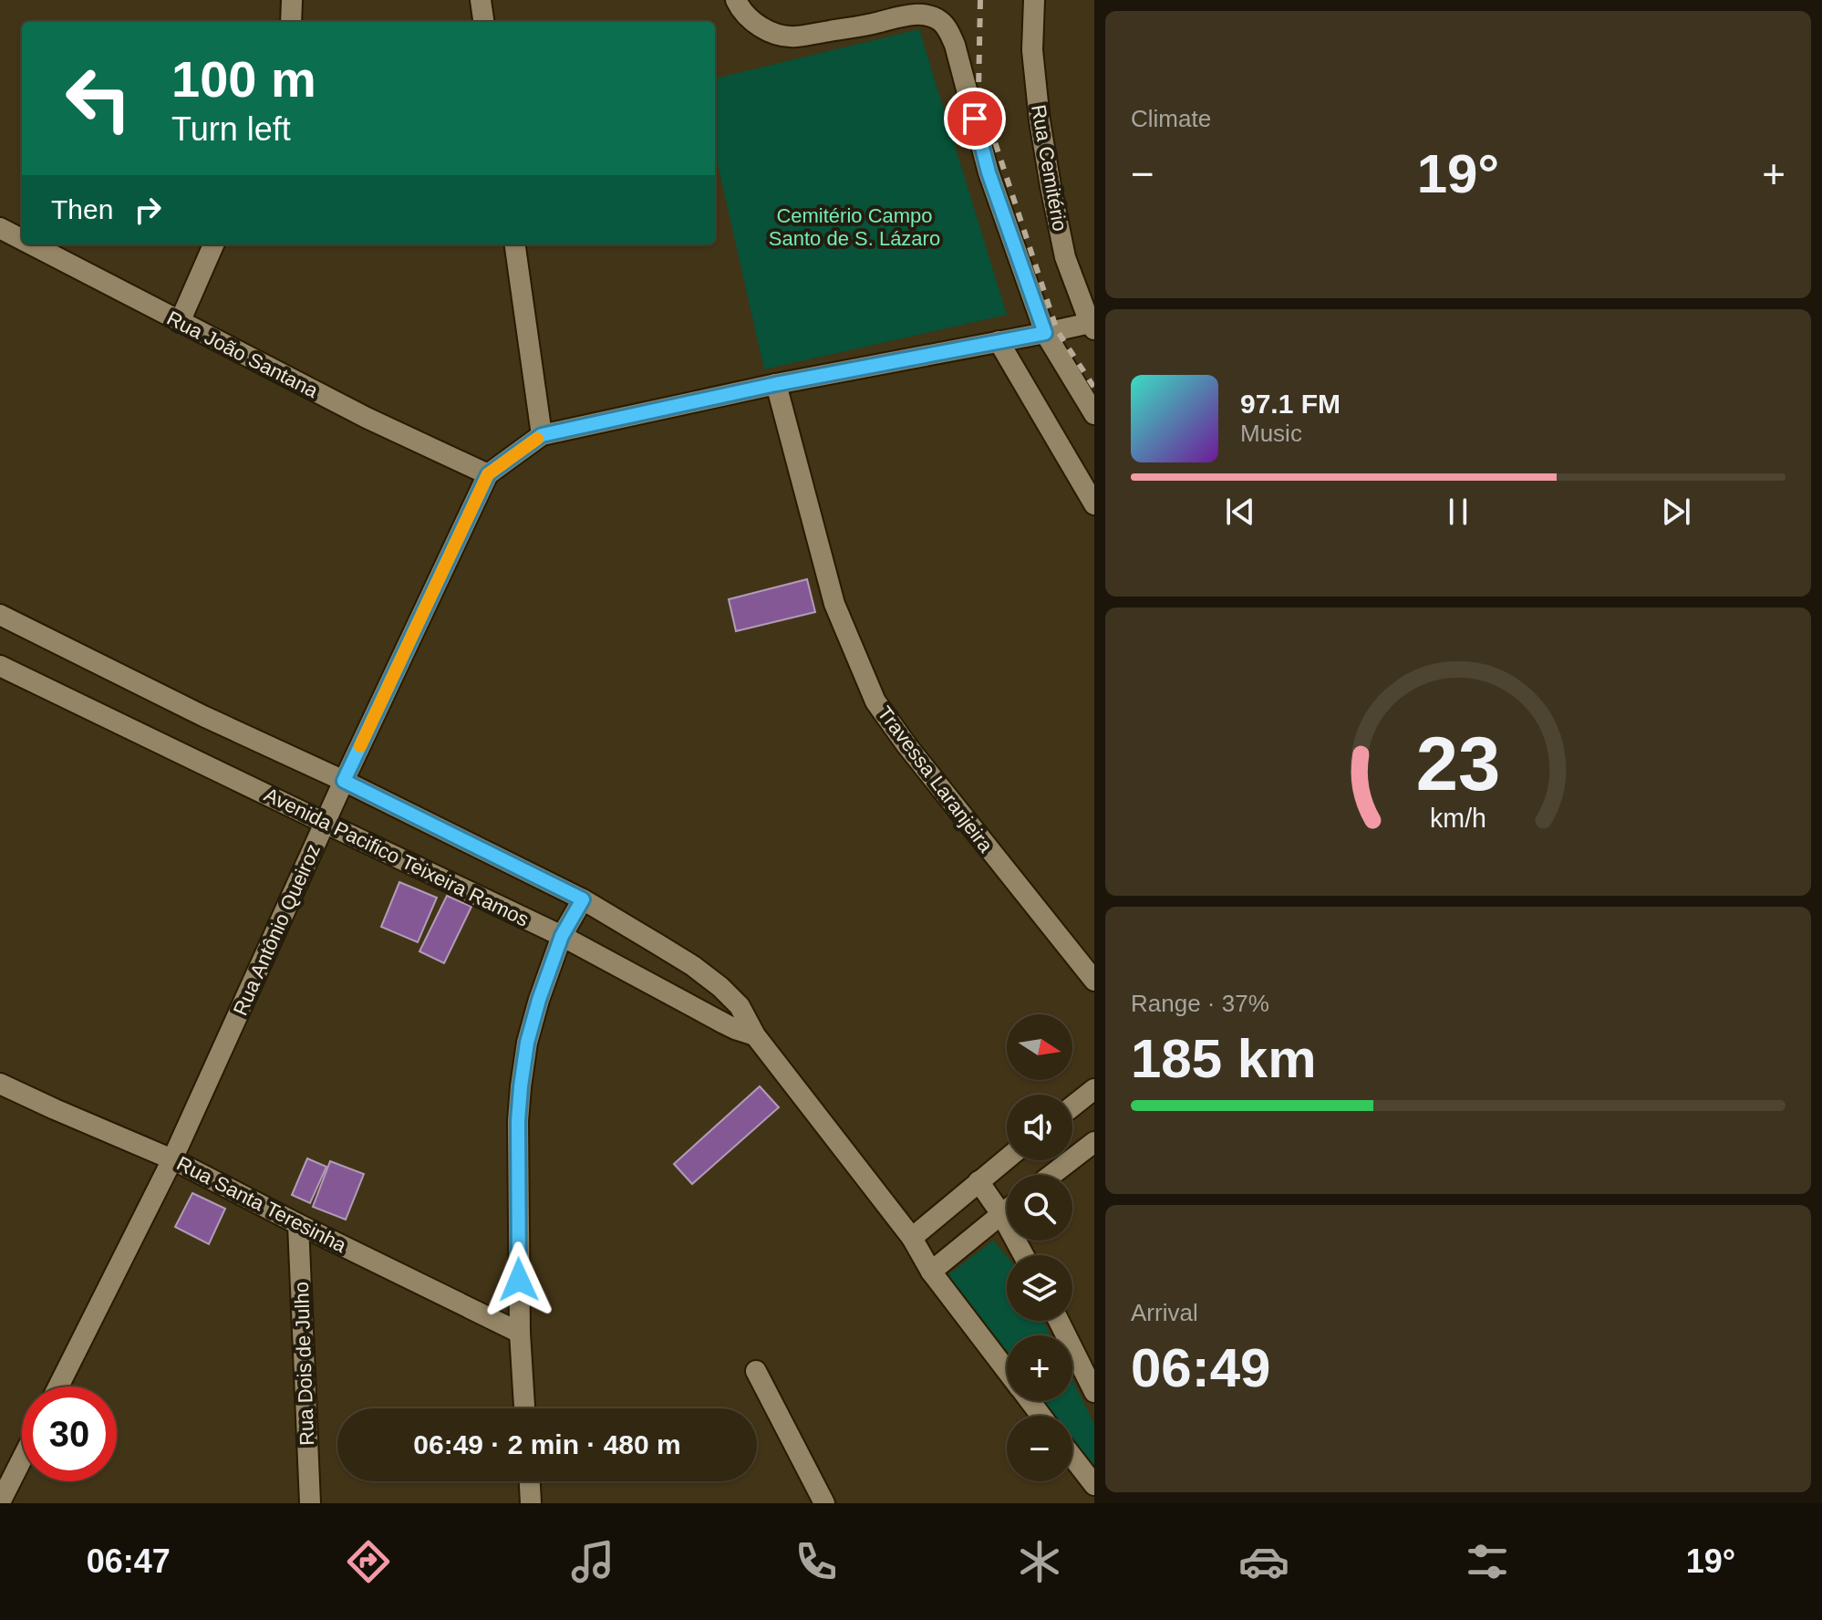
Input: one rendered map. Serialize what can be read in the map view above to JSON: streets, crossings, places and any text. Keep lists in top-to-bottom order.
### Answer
{
  "streets": {
    "street": [
      "Rua Cemitério",
      "Rua João Santana",
      "Travessa Laranjeira",
      "Avenida Pacifico Teixeira Ramos",
      "Rua Antônio Queiroz",
      "Rua Santa Teresinha",
      "Rua Dois de Julho"
    ]
  },
  "crossings": [
    ["Rua João Santana", "Rua Antônio Queiroz"],
    ["Avenida Pacifico Teixeira Ramos", "Rua Antônio Queiroz"],
    ["Rua Antônio Queiroz", "Rua Santa Teresinha"],
    ["Rua Santa Teresinha", "Rua Dois de Julho"]
  ],
  "parks": ["Cemitério Campo Santo de S. Lázaro"],
  "north": "right",
  "page": {
    "tile": [
      "Climate",
      ["Range · 37%", "185 km"],
      ["Arrival", "06:49"]
    ],
    "turn": ["100 m", "Turn left"],
    "heat": ["−", "19°", "+"],
    "then": "Then",
    "song": ["97.1 FM", "Music"],
    "map_buttons": ["+", "−"],
    "limit": "30",
    "trip": "06:49 · 2 min · 480 m",
    "tabs": ["06:47", "19°"],
    "gauge": ["23", "km/h"]
  }
}
